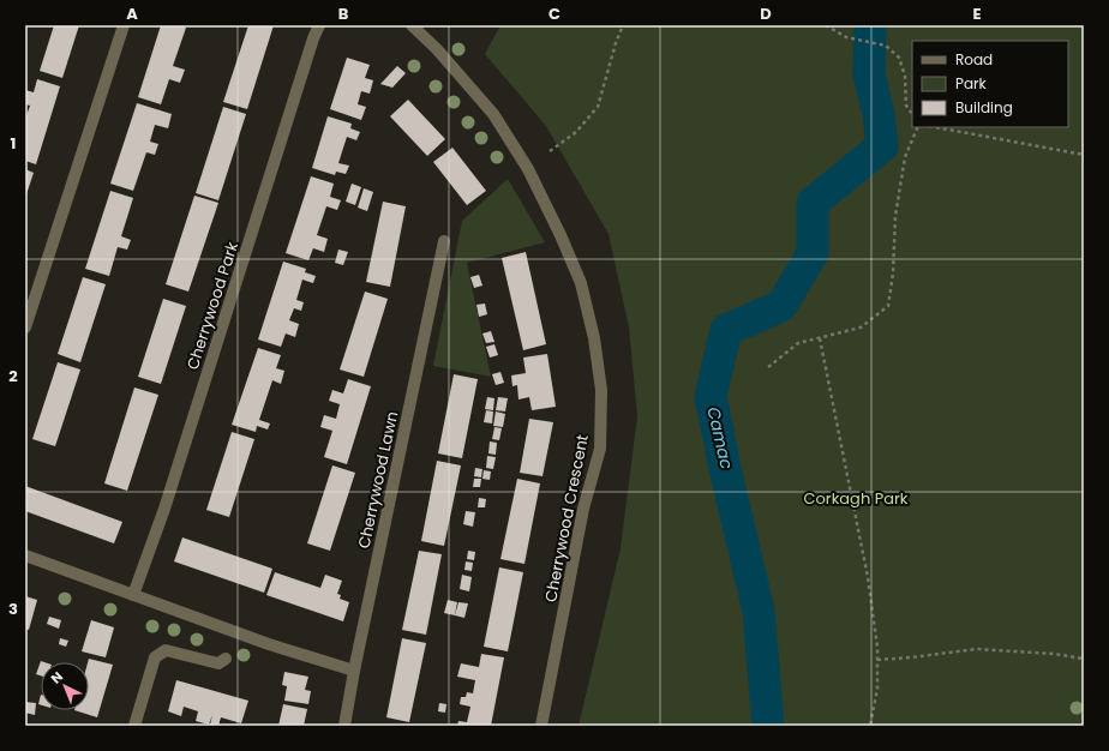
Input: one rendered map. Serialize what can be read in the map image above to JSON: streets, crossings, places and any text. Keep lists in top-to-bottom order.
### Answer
{
  "streets": {
    "street": ["Cherrywood Park", "Cherrywood Lawn", "Cherrywood Crescent"]
  },
  "water": ["Camac"],
  "parks": ["Corkagh Park"],
  "legend": ["Road", "Park", "Building"],
  "north": "top left",
  "grid": {
    "columns": [
      "A",
      "B",
      "C",
      "D",
      "E"
    ],
    "rows": ["1", "2", "3"]
  }
}
